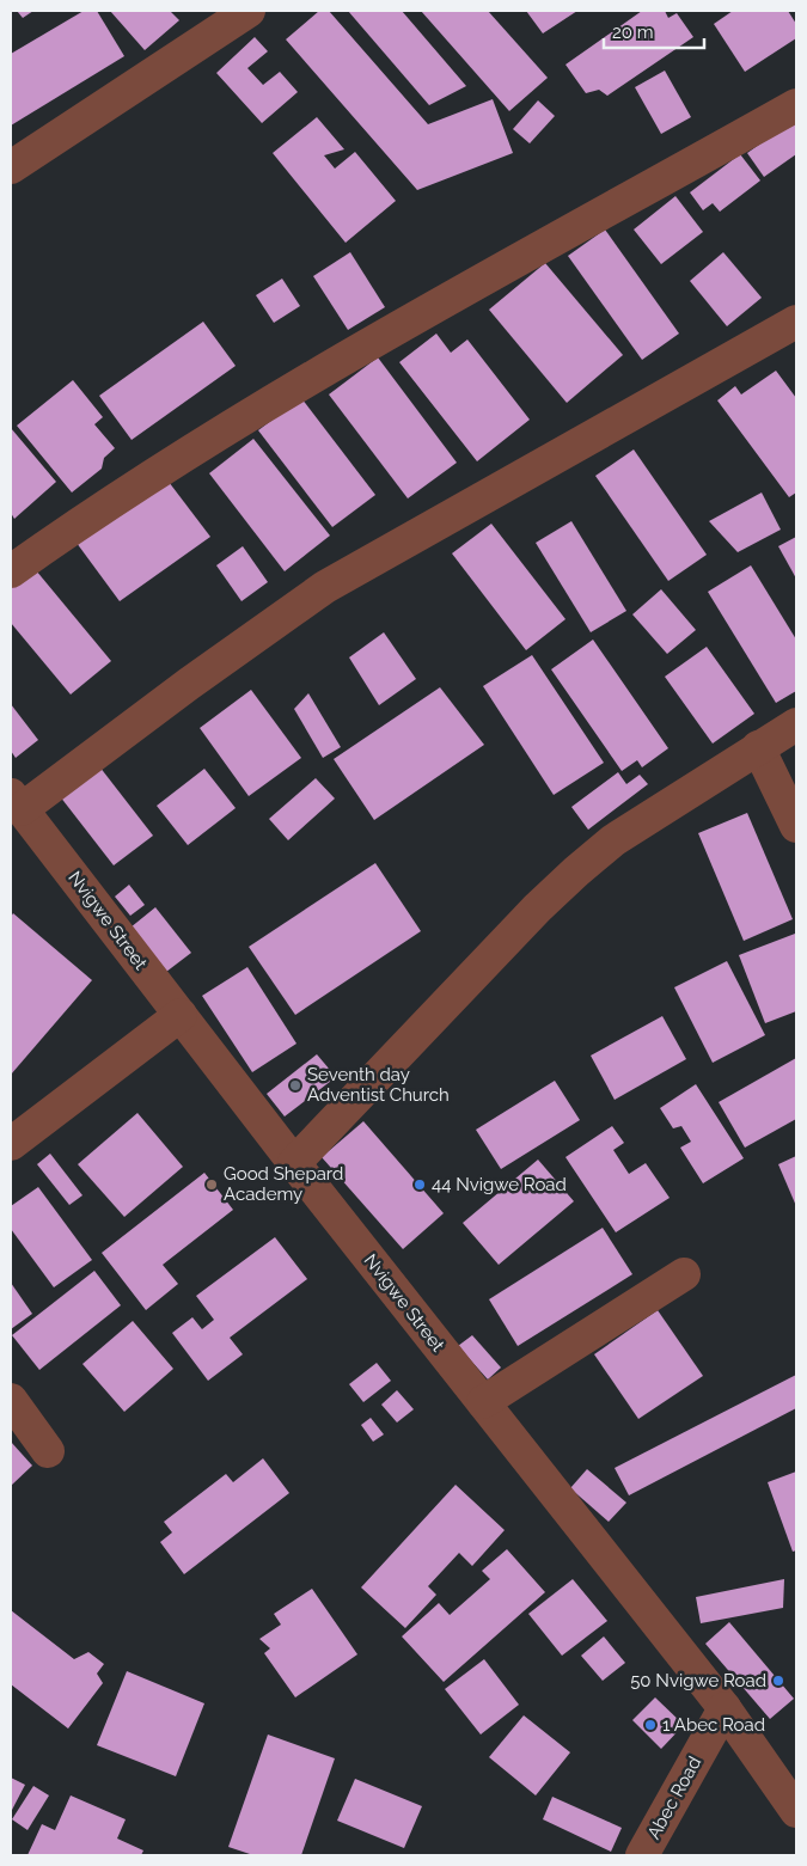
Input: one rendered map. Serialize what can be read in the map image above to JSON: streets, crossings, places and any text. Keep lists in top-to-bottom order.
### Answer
{
  "streets": {
    "street": ["Nvigwe Street", "Abec Road"]
  },
  "crossings": [
    ["Nvigwe Street", "Abec Road"]
  ],
  "places": [
    "Seventh day Adventist Church",
    "Good Shepard Academy",
    "44 Nvigwe Road",
    "50 Nvigwe Road",
    "1 Abec Road"
  ],
  "scale_bar": "20 m"
}
